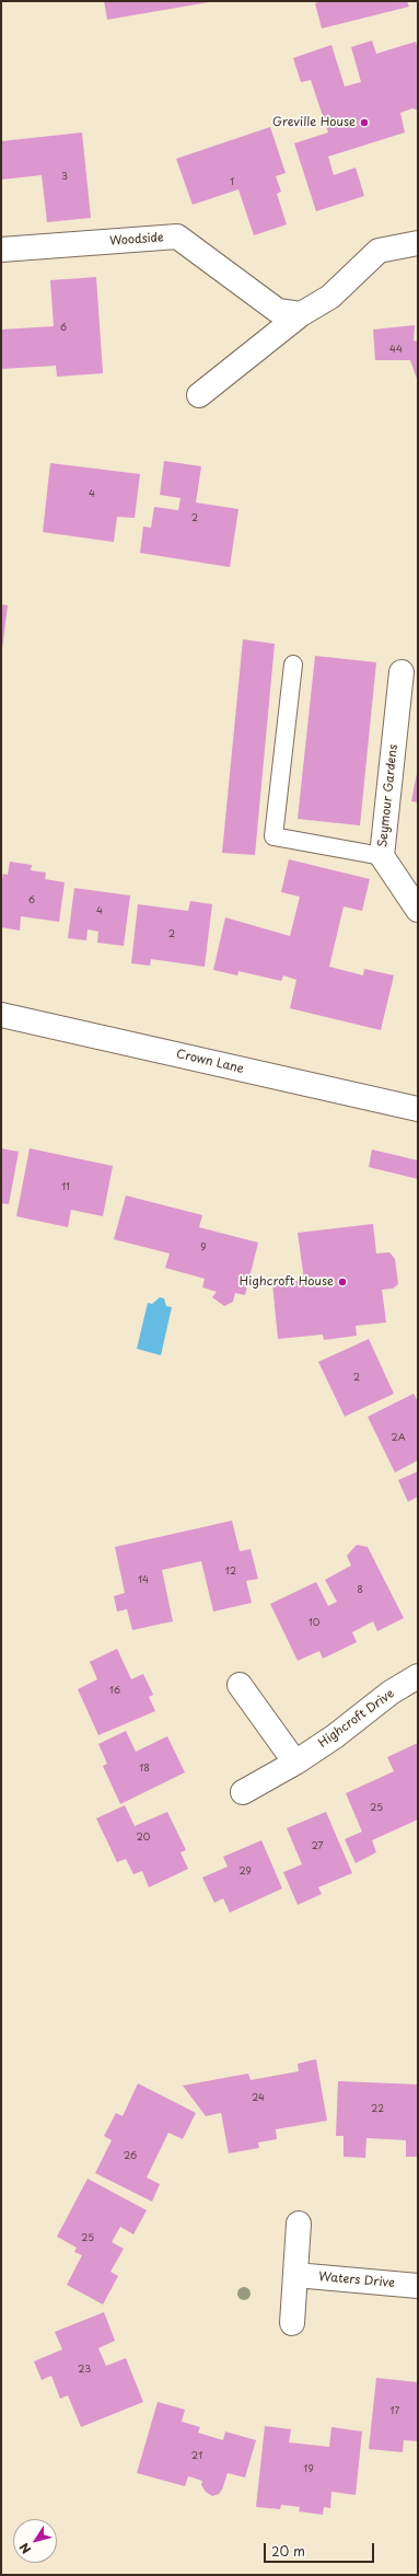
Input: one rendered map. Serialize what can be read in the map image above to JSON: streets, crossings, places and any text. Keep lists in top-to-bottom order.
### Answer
{
  "streets": {
    "street": [
      "Woodside",
      "Seymour Gardens",
      "Crown Lane",
      "Highcroft Drive",
      "Waters Drive"
    ]
  },
  "places": ["Greville House", "Highcroft House"],
  "house_numbers": [
    "3",
    "1",
    "6",
    "44",
    "4",
    "2",
    "6",
    "4",
    "2",
    "11",
    "9",
    "2",
    "2A",
    "12",
    "14",
    "8",
    "10",
    "16",
    "18",
    "25",
    "20",
    "27",
    "29",
    "24",
    "22",
    "26",
    "25",
    "23",
    "17",
    "21",
    "19"
  ],
  "scale_bar": "20 m",
  "north": "bottom left"
}
